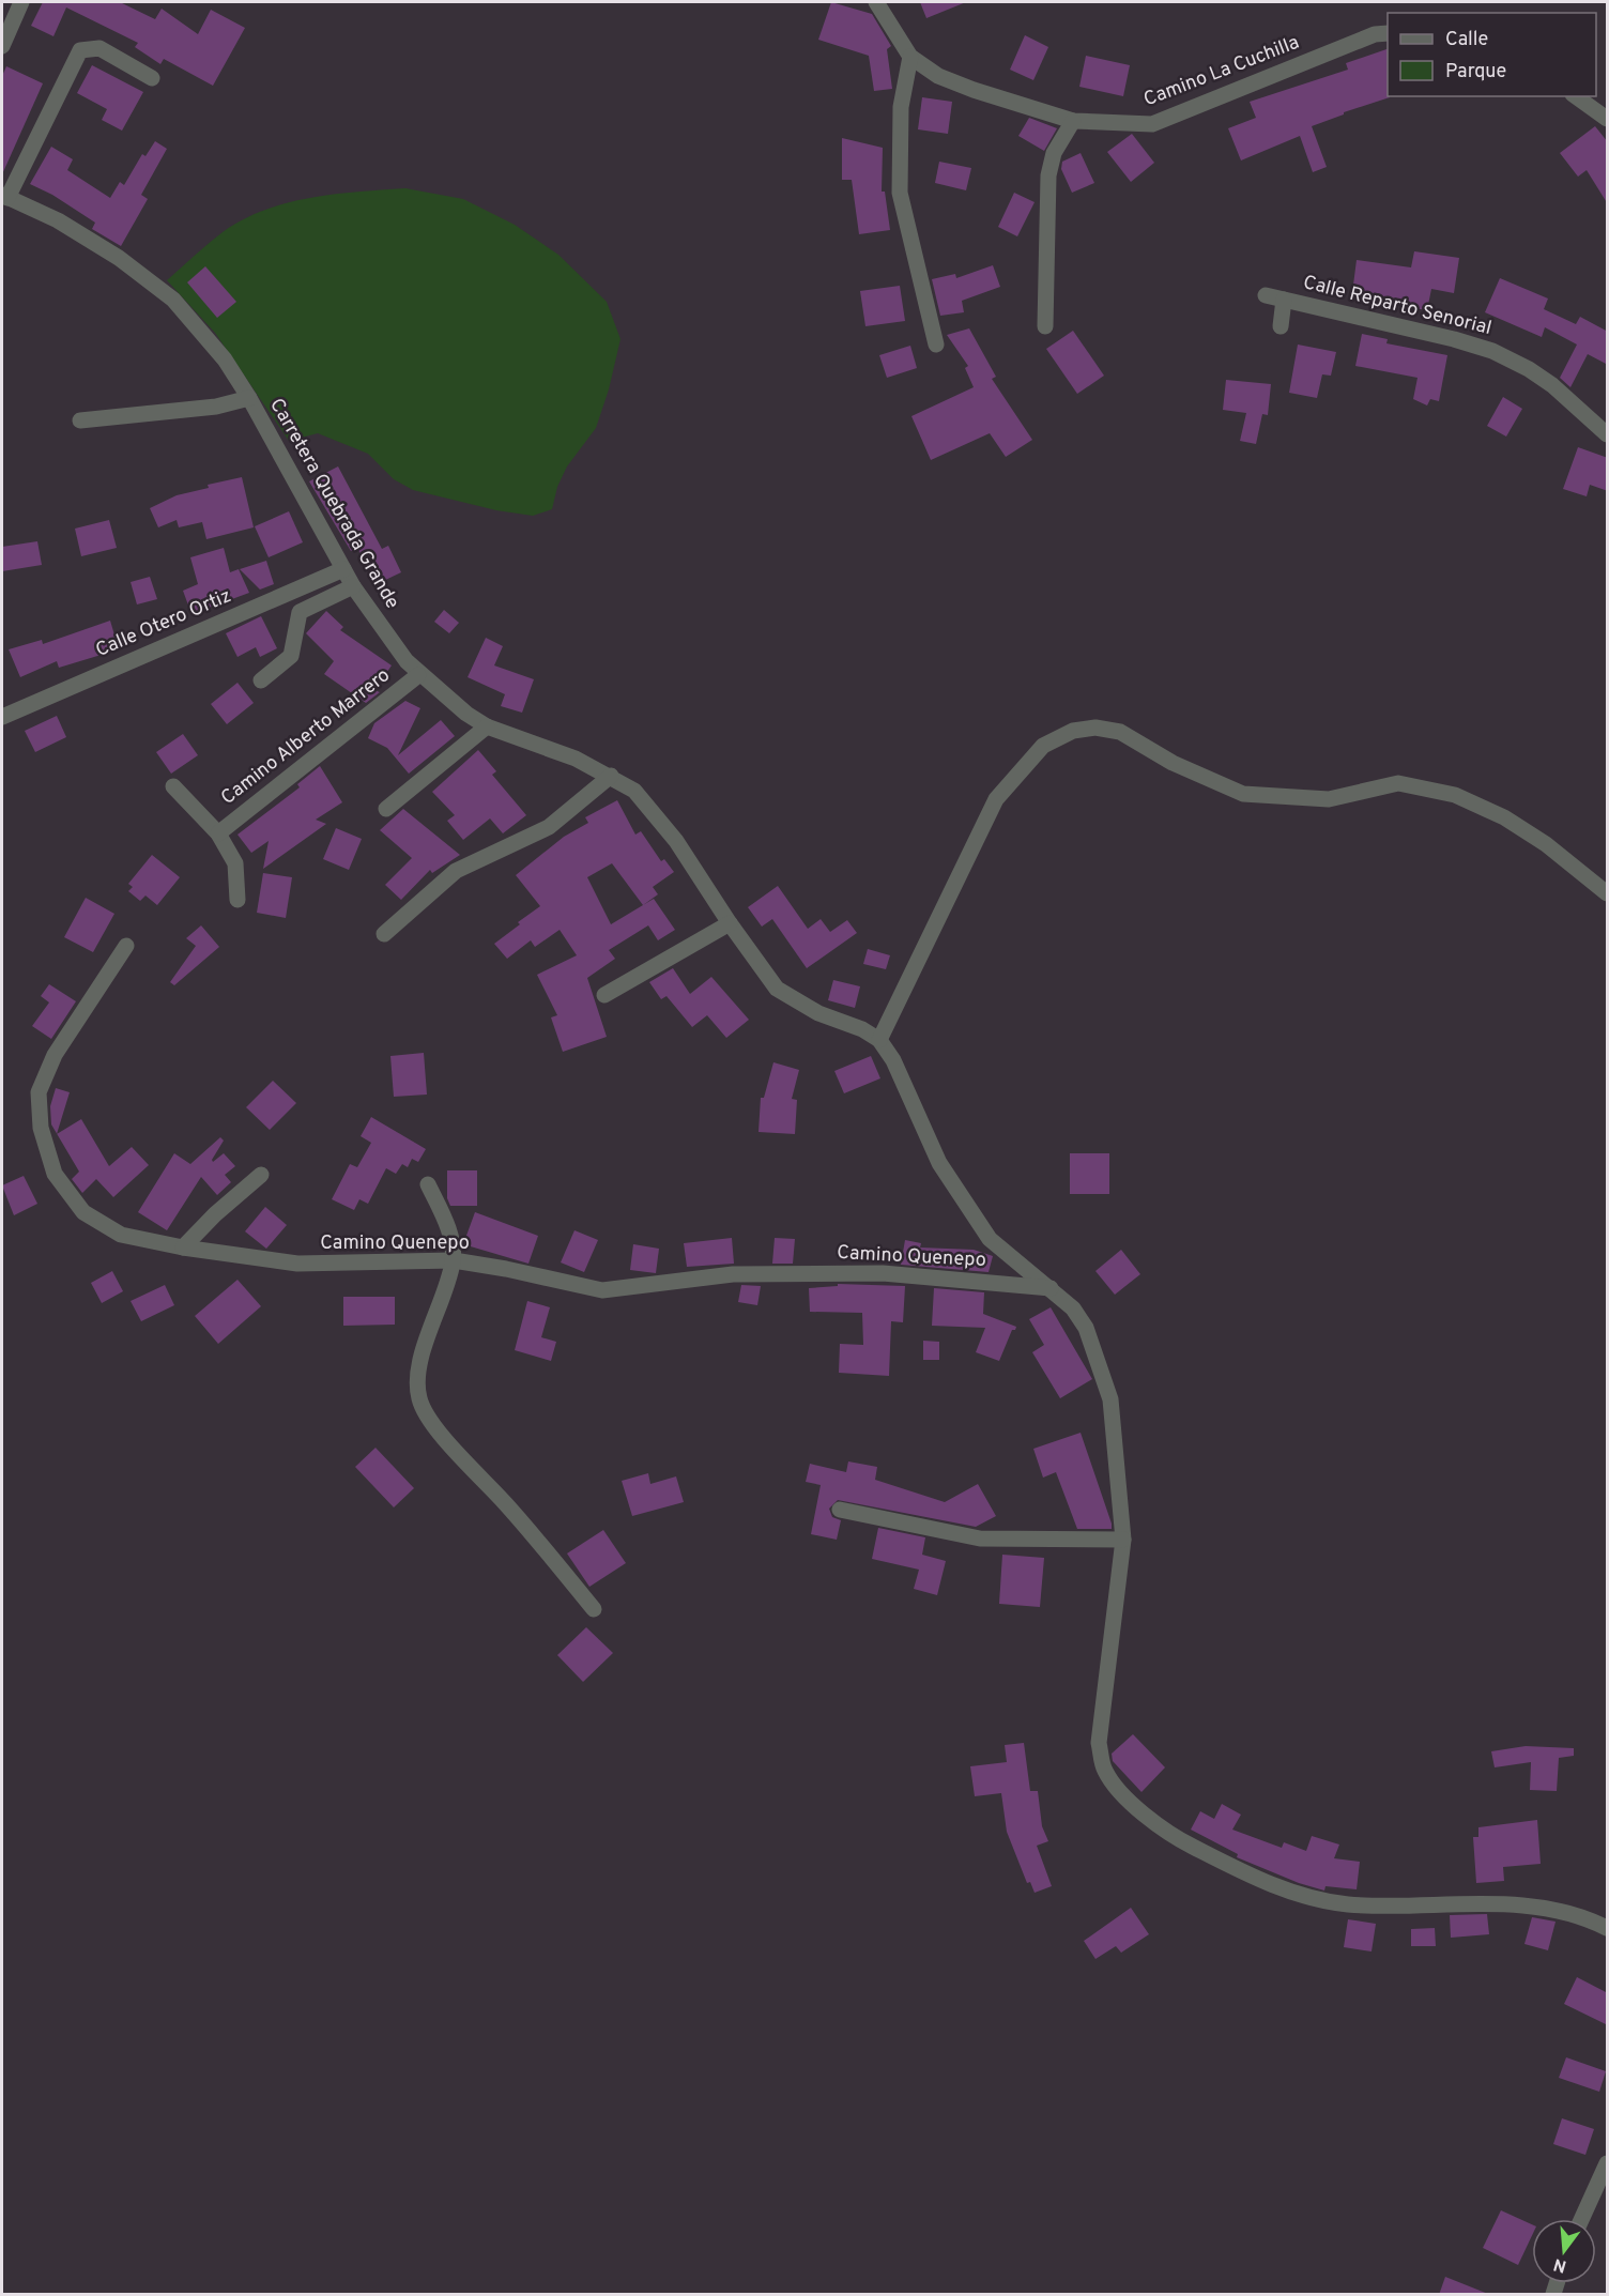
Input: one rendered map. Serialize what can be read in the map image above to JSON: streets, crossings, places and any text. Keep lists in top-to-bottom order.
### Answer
{
  "streets": {
    "street": [
      "Camino La Cuchilla",
      "Calle Reparto Senorial",
      "Carretera Quebrada Grande",
      "Calle Otero Ortiz",
      "Camino Alberto Marrero",
      "Camino Quenepo"
    ]
  },
  "crossings": [
    ["Carretera Quebrada Grande", "Calle Otero Ortiz"],
    ["Carretera Quebrada Grande", "Camino Alberto Marrero"]
  ],
  "legend": ["Calle", "Parque"],
  "north": "bottom"
}
